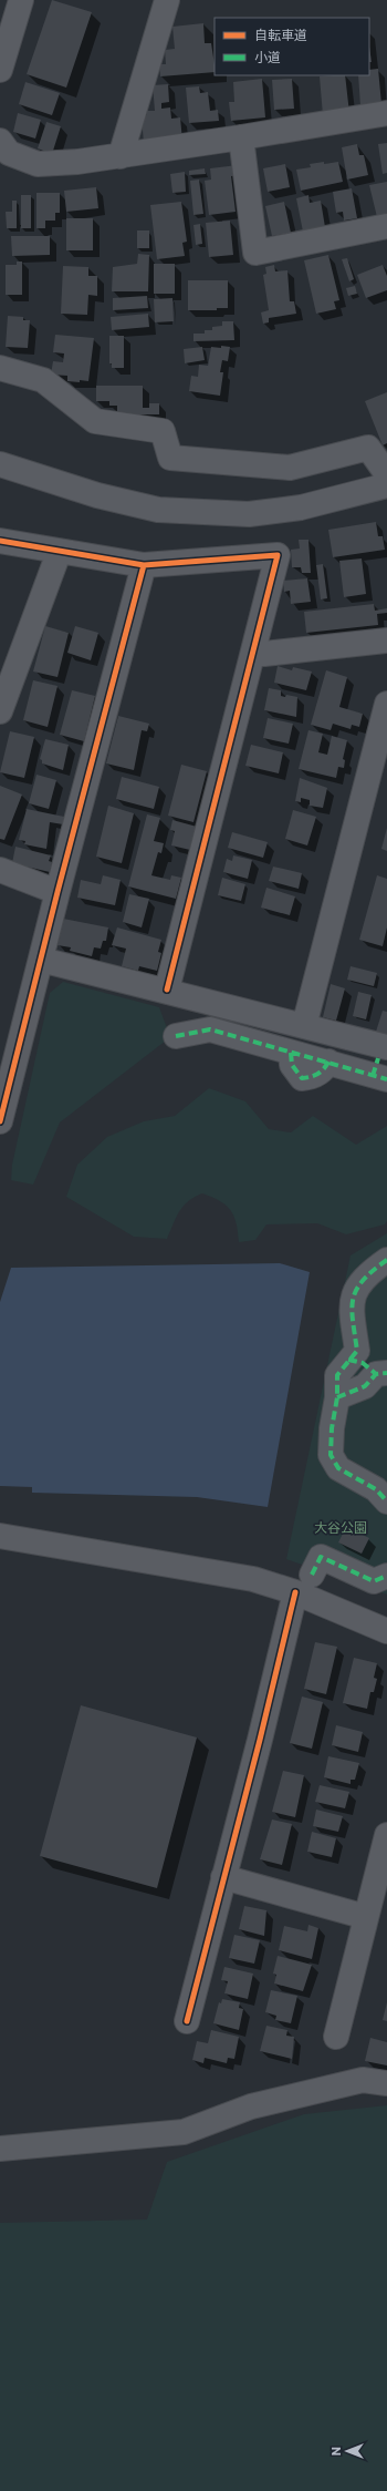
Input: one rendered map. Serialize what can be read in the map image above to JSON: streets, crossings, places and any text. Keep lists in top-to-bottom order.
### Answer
{
  "parks": ["大谷公園"],
  "legend": ["自転車道", "小道"],
  "north": "left"
}
